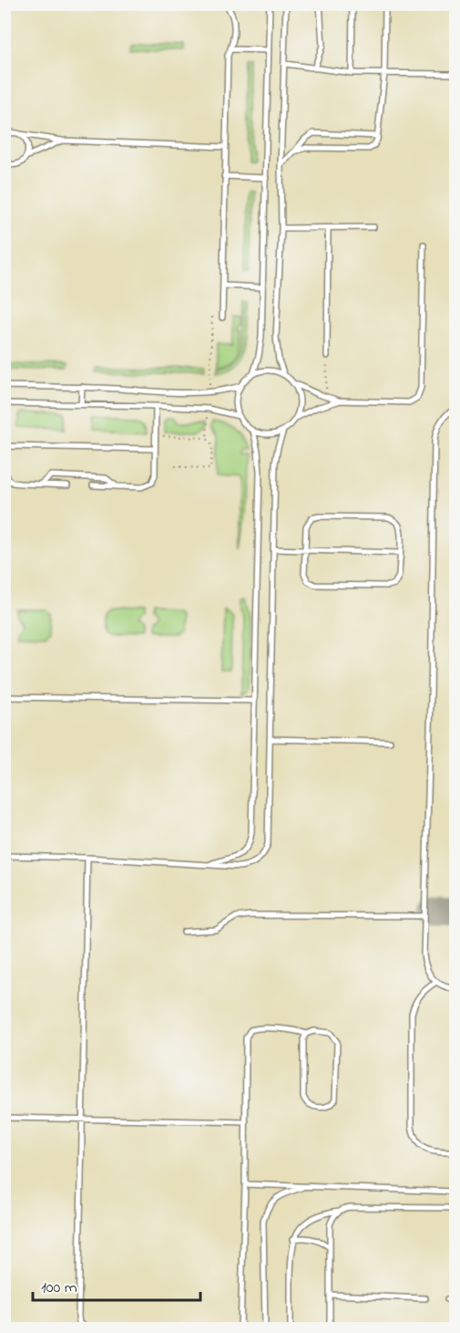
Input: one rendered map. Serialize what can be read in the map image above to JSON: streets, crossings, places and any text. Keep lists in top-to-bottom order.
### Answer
{
  "scale_bar": "100 m"
}
